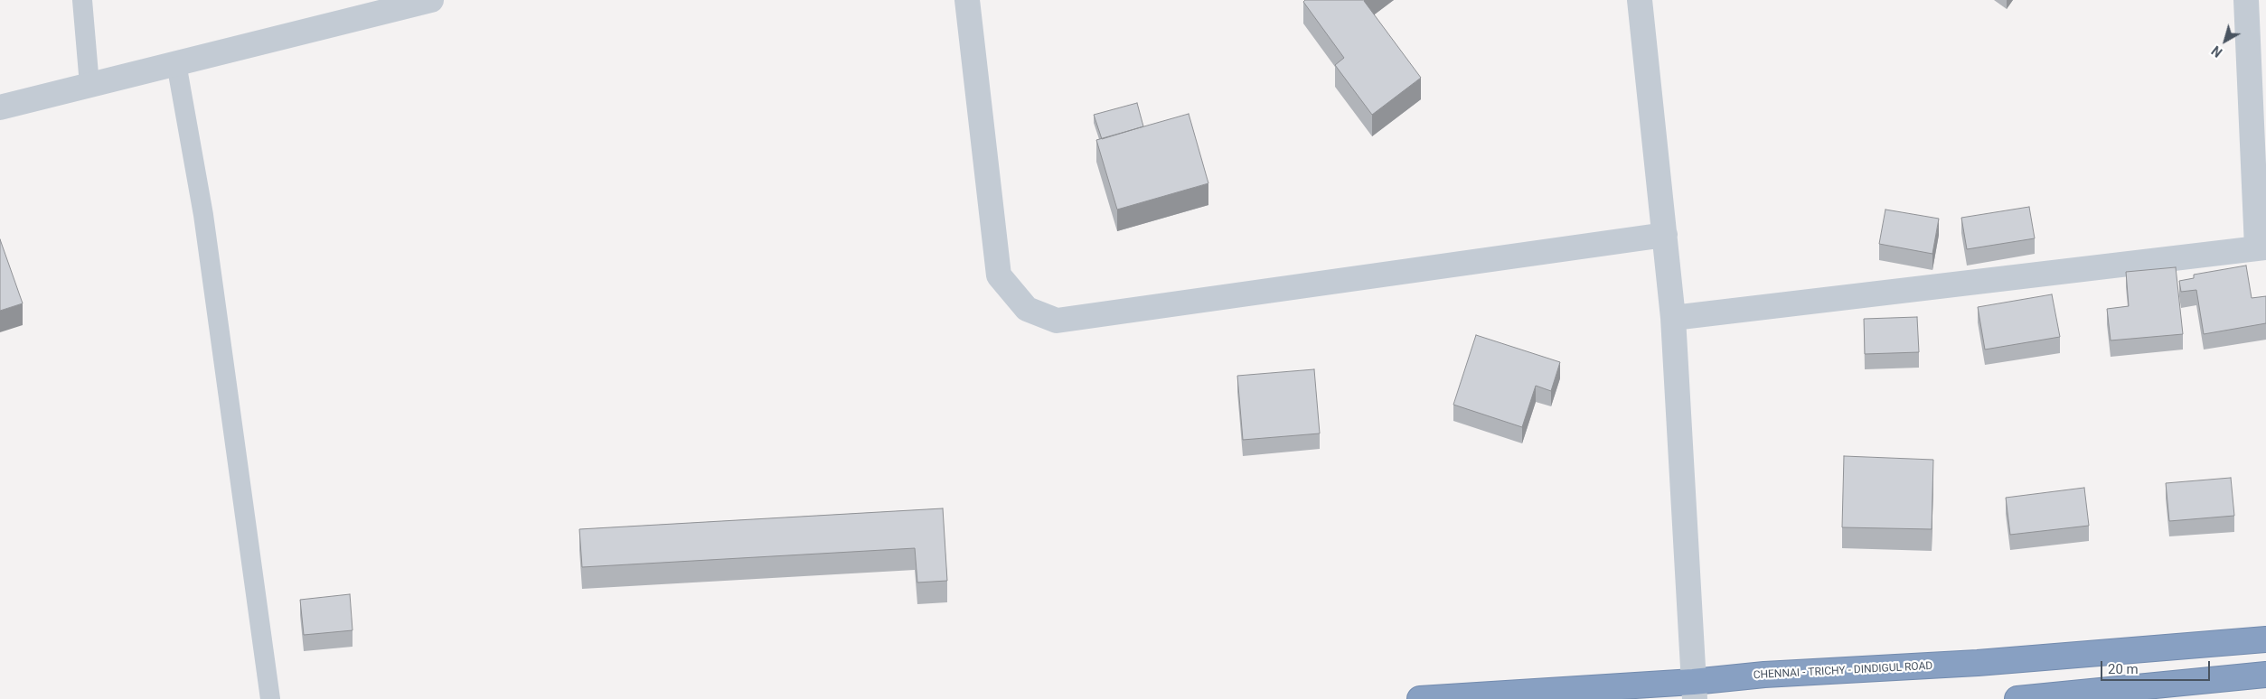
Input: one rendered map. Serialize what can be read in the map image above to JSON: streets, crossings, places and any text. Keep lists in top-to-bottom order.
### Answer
{
  "streets": {
    "highway": ["CHENNAI - TRICHY - DINDIGUL ROAD"]
  },
  "scale_bar": "20 m",
  "north": "bottom left"
}
